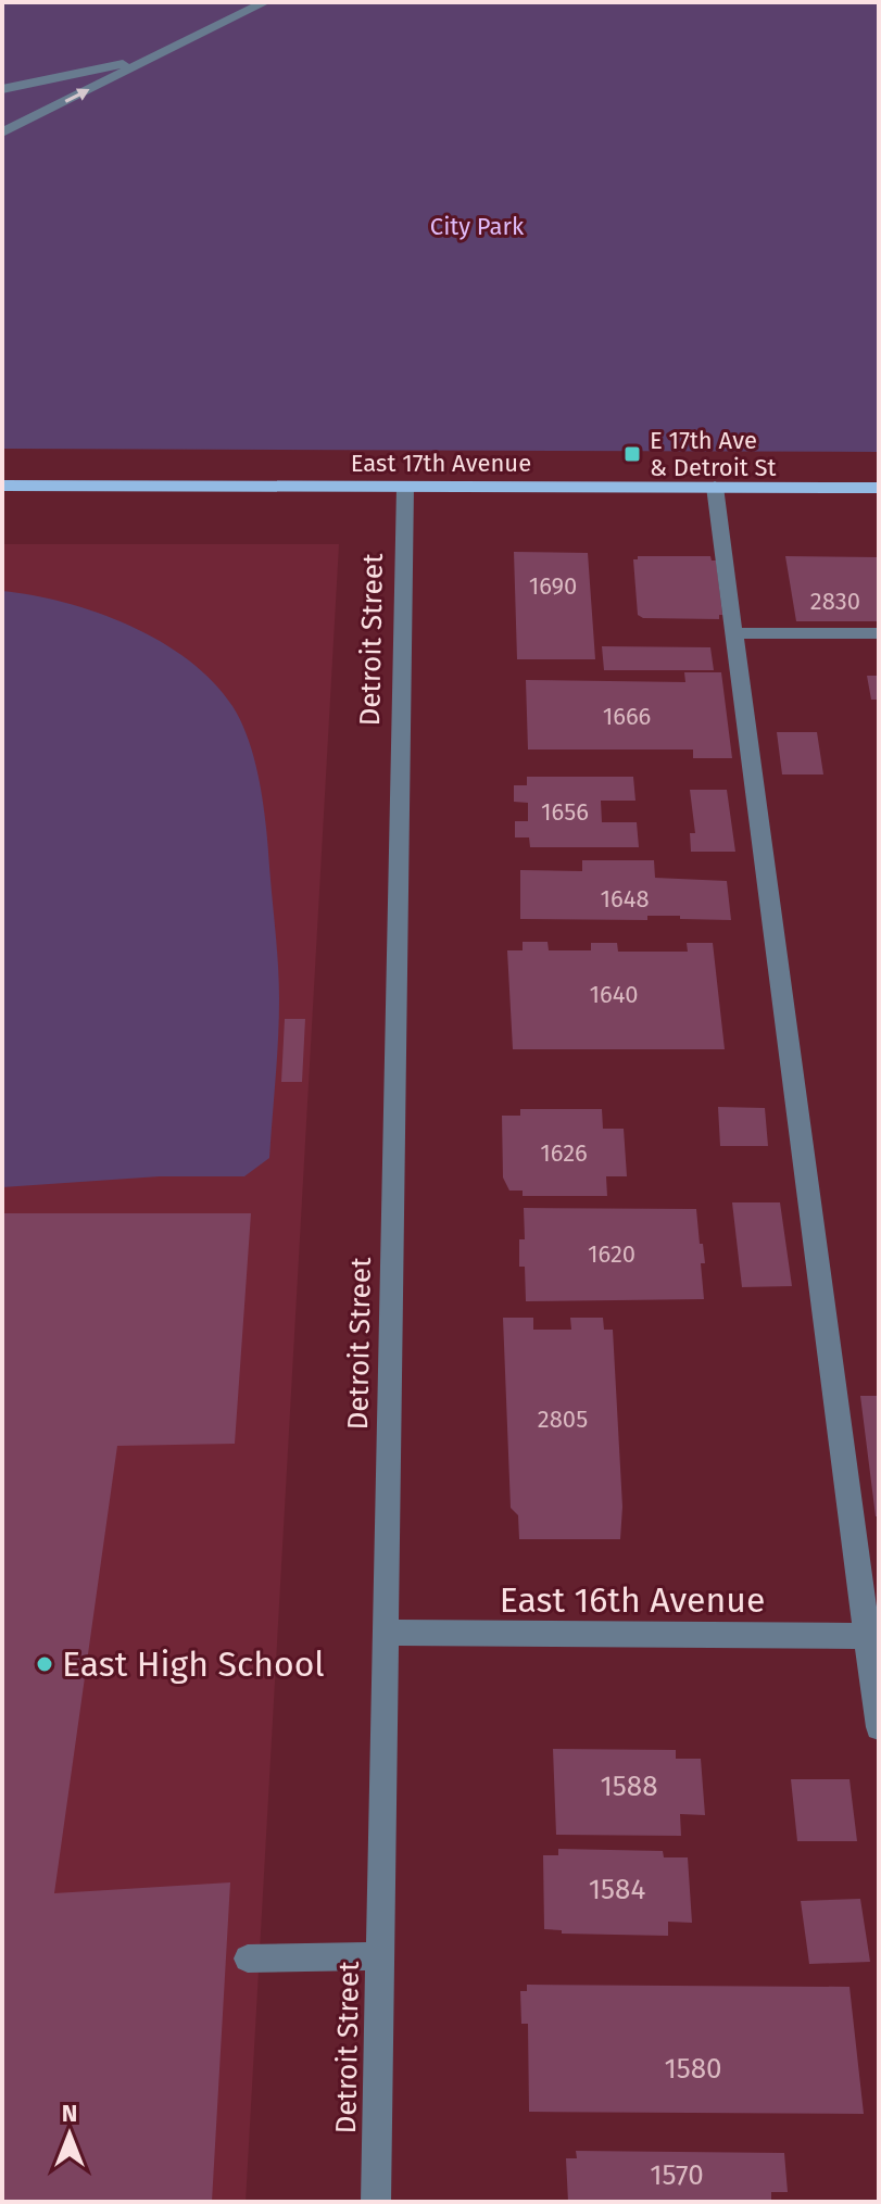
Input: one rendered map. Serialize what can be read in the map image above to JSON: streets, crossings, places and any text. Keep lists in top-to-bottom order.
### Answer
{
  "streets": {
    "main road": ["East 17th Avenue"],
    "street": ["Detroit Street", "East 16th Avenue"]
  },
  "crossings": [
    ["East 17th Avenue", "Detroit Street"],
    ["Detroit Street", "East 16th Avenue"]
  ],
  "parks": ["City Park"],
  "places": {
    "transit": ["E 17th Ave & Detroit St"],
    "other": ["East High School"]
  },
  "house_numbers": [
    "1690",
    "2830",
    "1666",
    "1656",
    "1648",
    "1640",
    "1626",
    "1620",
    "2805",
    "1588",
    "1584",
    "1580",
    "1570"
  ],
  "north": "top"
}
